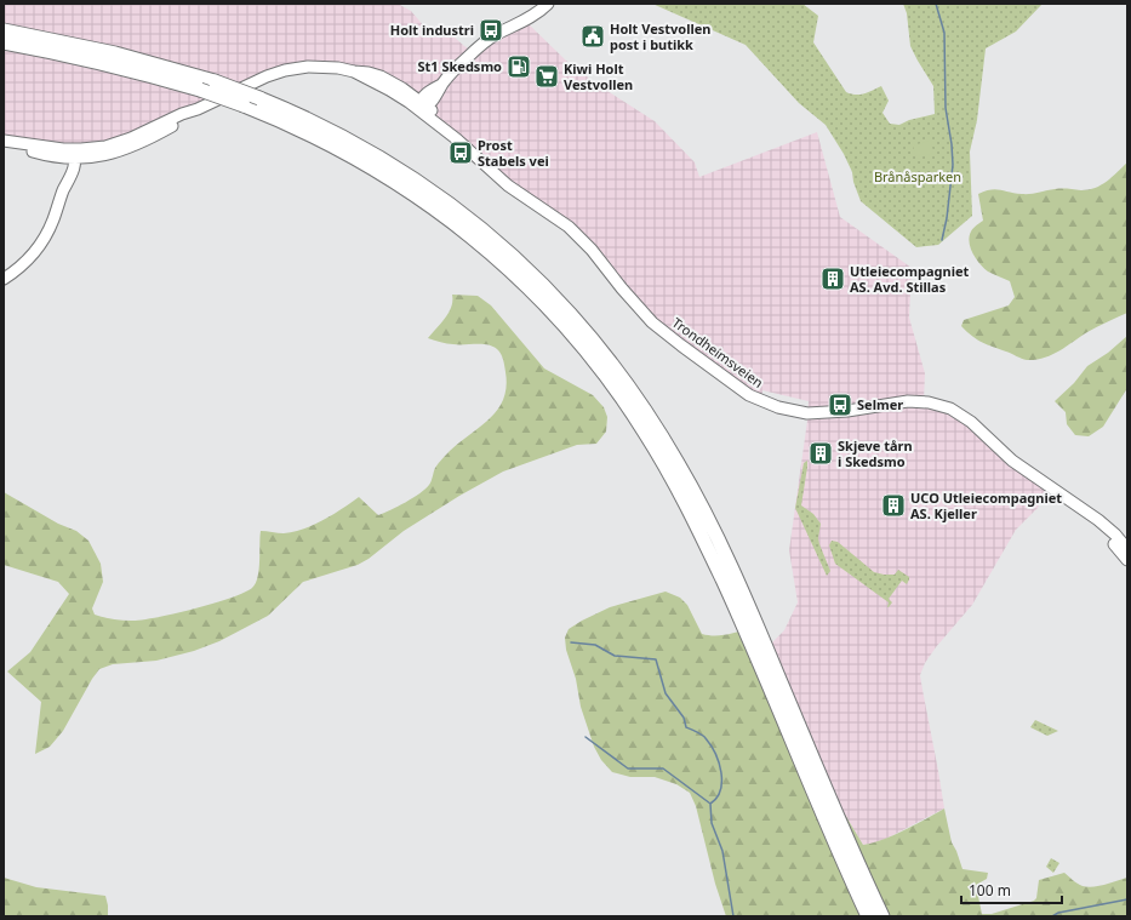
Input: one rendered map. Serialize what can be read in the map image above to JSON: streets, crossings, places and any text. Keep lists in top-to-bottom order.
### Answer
{
  "streets": {
    "main road": ["Trondheimsveien"]
  },
  "parks": ["Brånåsparken"],
  "places": {
    "bus stop": ["Holt industri", "Prost Stabels vei", "Selmer"],
    "public building": ["Holt Vestvollen post i butikk"],
    "fuel station": ["St1 Skedsmo"],
    "supermarket": ["Kiwi Holt Vestvollen"],
    "building": ["Utleiecompagniet AS. Avd. Stillas", "Skjeve tårn i Skedsmo", "UCO Utleiecompagniet AS. Kjeller"]
  },
  "scale_bar": "100 m"
}
